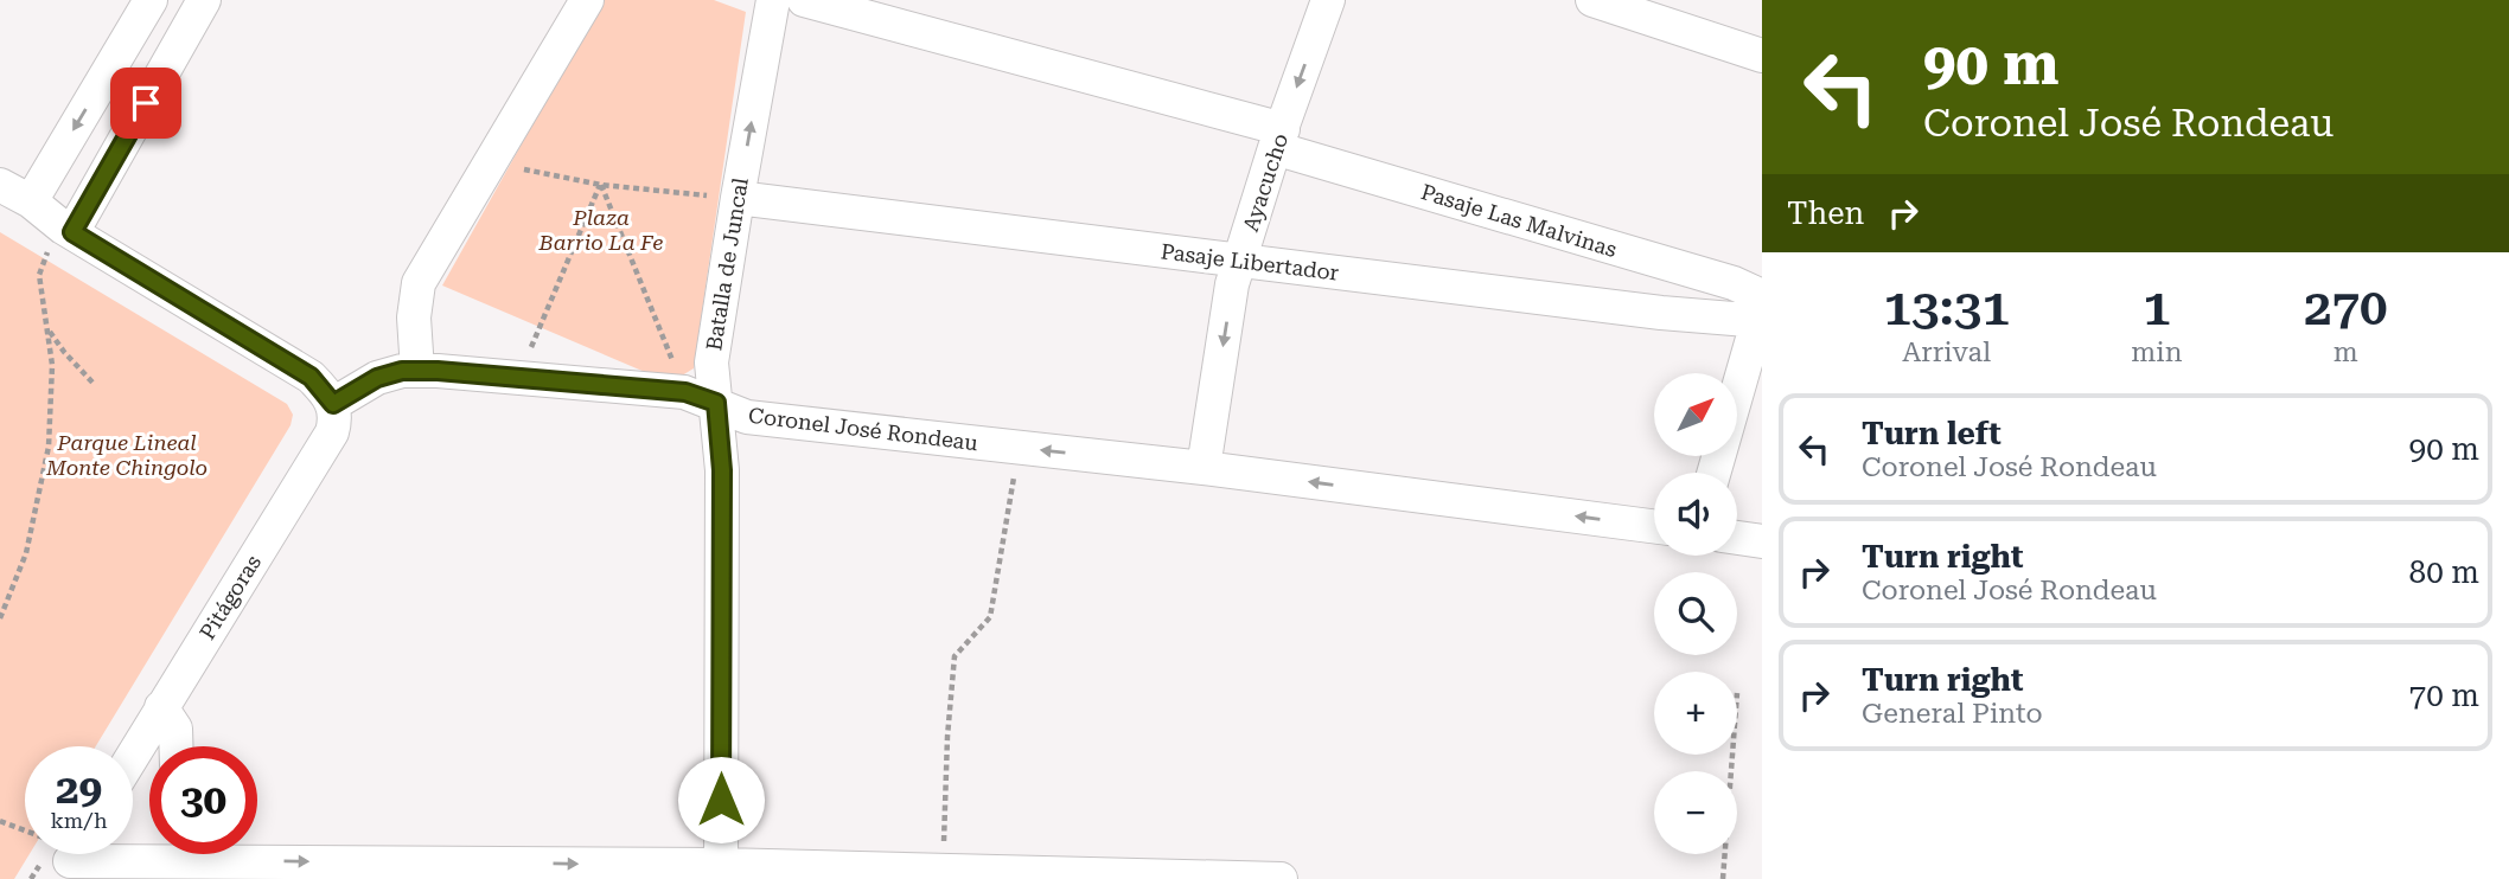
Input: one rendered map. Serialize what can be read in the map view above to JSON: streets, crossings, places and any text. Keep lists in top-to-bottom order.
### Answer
{
  "streets": {
    "street": [
      "Ayacucho",
      "Pasaje Las Malvinas",
      "Pasaje Libertador",
      "Batalla de Juncal",
      "Coronel José Rondeau",
      "Pitágoras"
    ]
  },
  "crossings": [
    ["Ayacucho", "Pasaje Las Malvinas"],
    ["Ayacucho", "Pasaje Libertador"],
    ["Ayacucho", "Coronel José Rondeau"],
    ["Pasaje Las Malvinas", "Pasaje Libertador"],
    ["Pasaje Libertador", "Batalla de Juncal"],
    ["Batalla de Juncal", "Coronel José Rondeau"],
    ["Coronel José Rondeau", "Pitágoras"]
  ],
  "one_way": ["Ayacucho", "Coronel José Rondeau"],
  "parks": ["Plaza Barrio La Fe", "Parque Lineal Monte Chingolo"],
  "north": "top right",
  "page": {
    "turn": ["90 m", "Coronel José Rondeau"],
    "then": "Then",
    "eta": [
      "13:31",
      "Arrival",
      "1",
      "min",
      "270",
      "m"
    ],
    "map_buttons": ["+", "−"],
    "list": [
      {
        "name": "Turn left",
        "note": "Coronel José Rondeau",
        "value": "90 m"
      },
      {
        "name": "Turn right",
        "note": "Coronel José Rondeau",
        "value": "80 m"
      },
      {
        "name": "Turn right",
        "note": "General Pinto",
        "value": "70 m"
      }
    ],
    "speed": "29 km/h",
    "limit": "30"
  }
}
